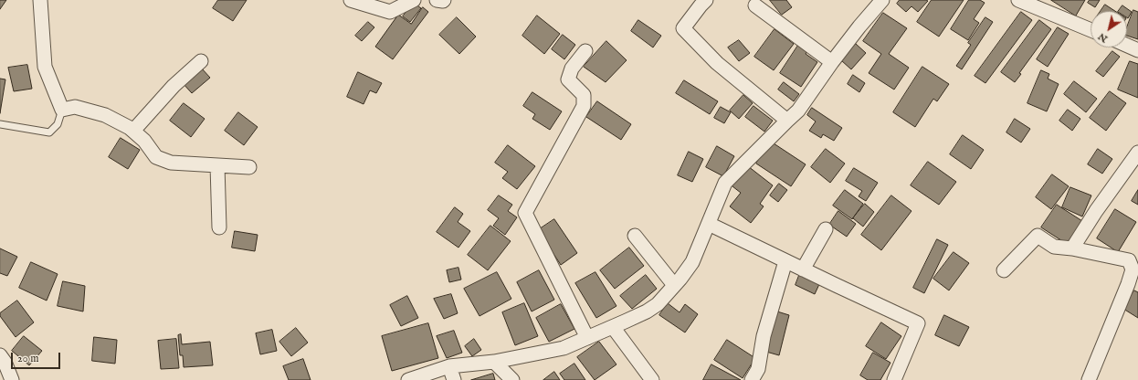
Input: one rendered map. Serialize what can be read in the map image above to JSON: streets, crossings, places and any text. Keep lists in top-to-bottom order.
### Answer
{
  "scale_bar": "20 m",
  "north": "bottom left"
}
